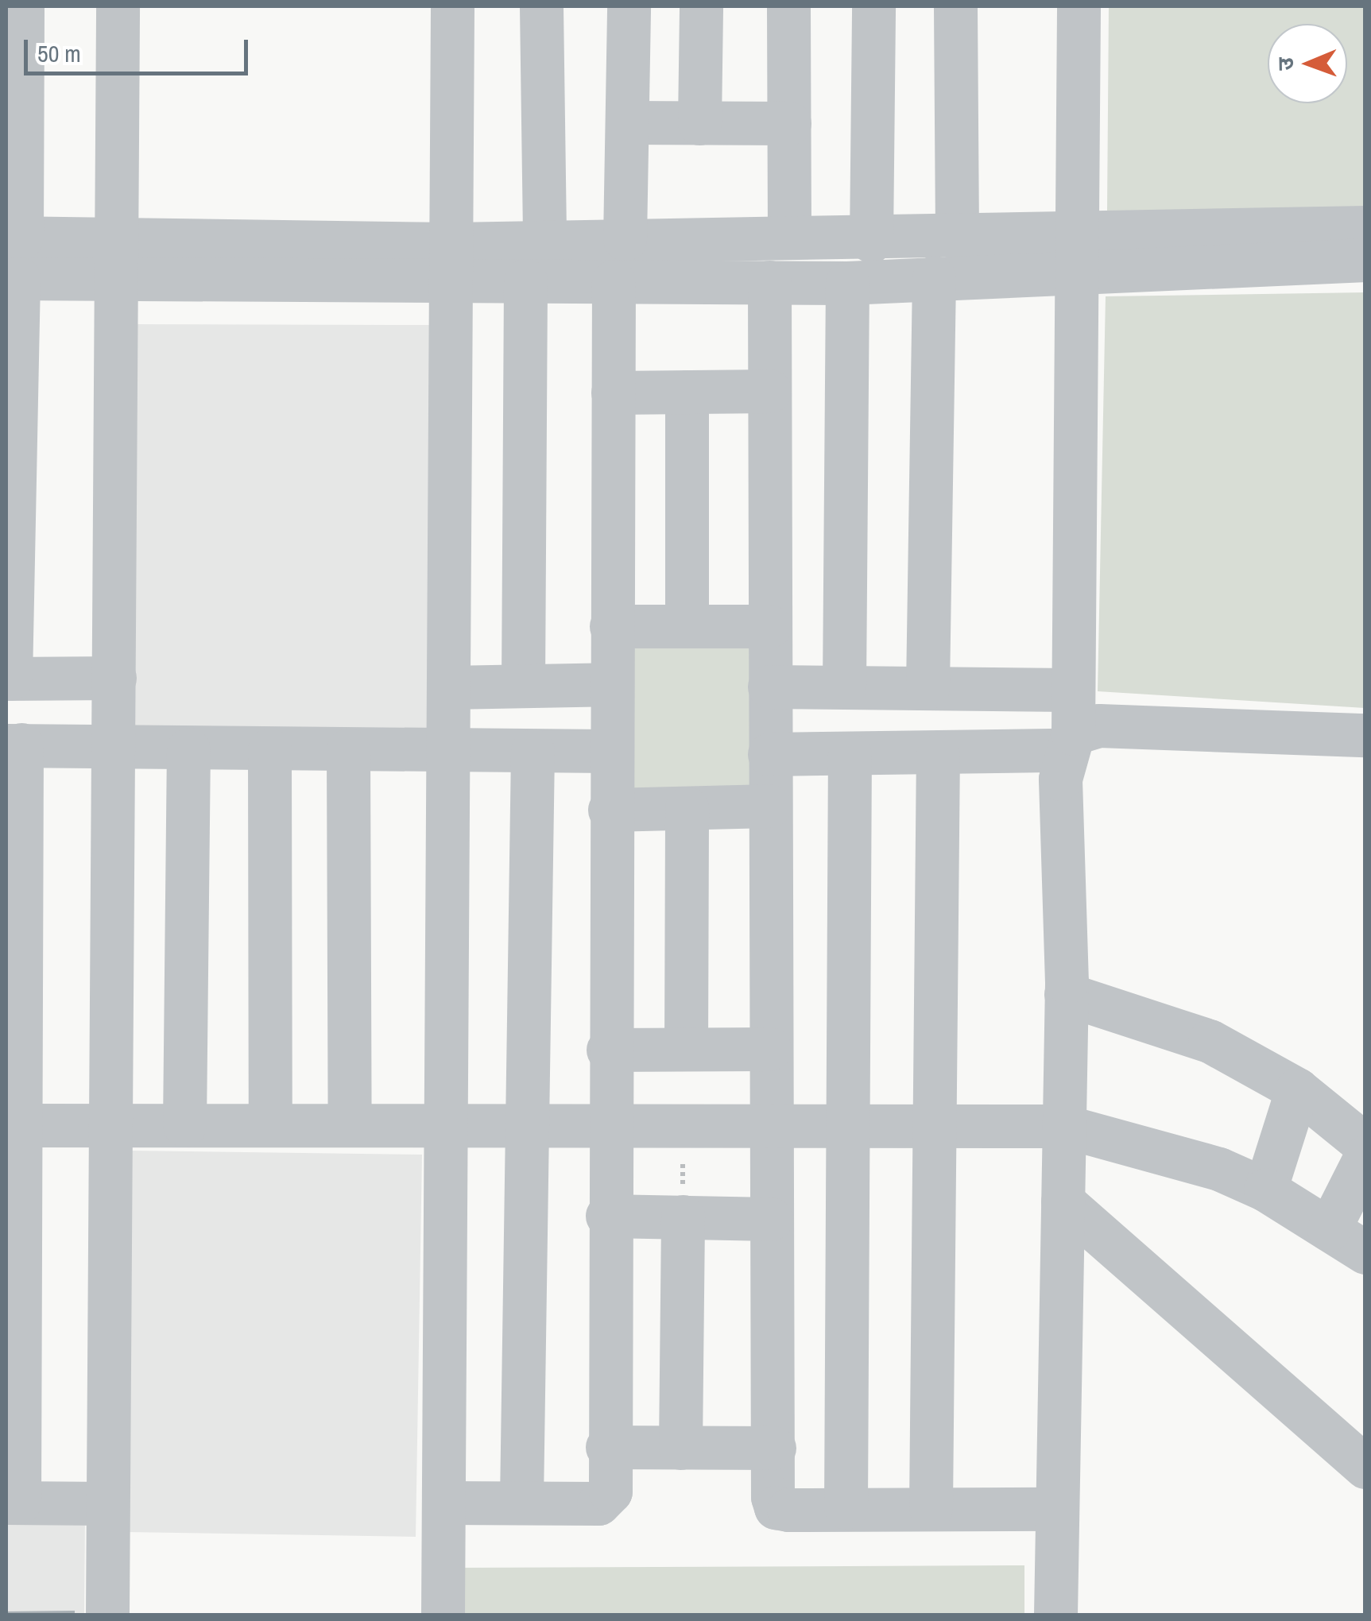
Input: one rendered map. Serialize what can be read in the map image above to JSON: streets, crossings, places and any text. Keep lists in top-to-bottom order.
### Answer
{
  "scale_bar": "50 m",
  "north": "left"
}
